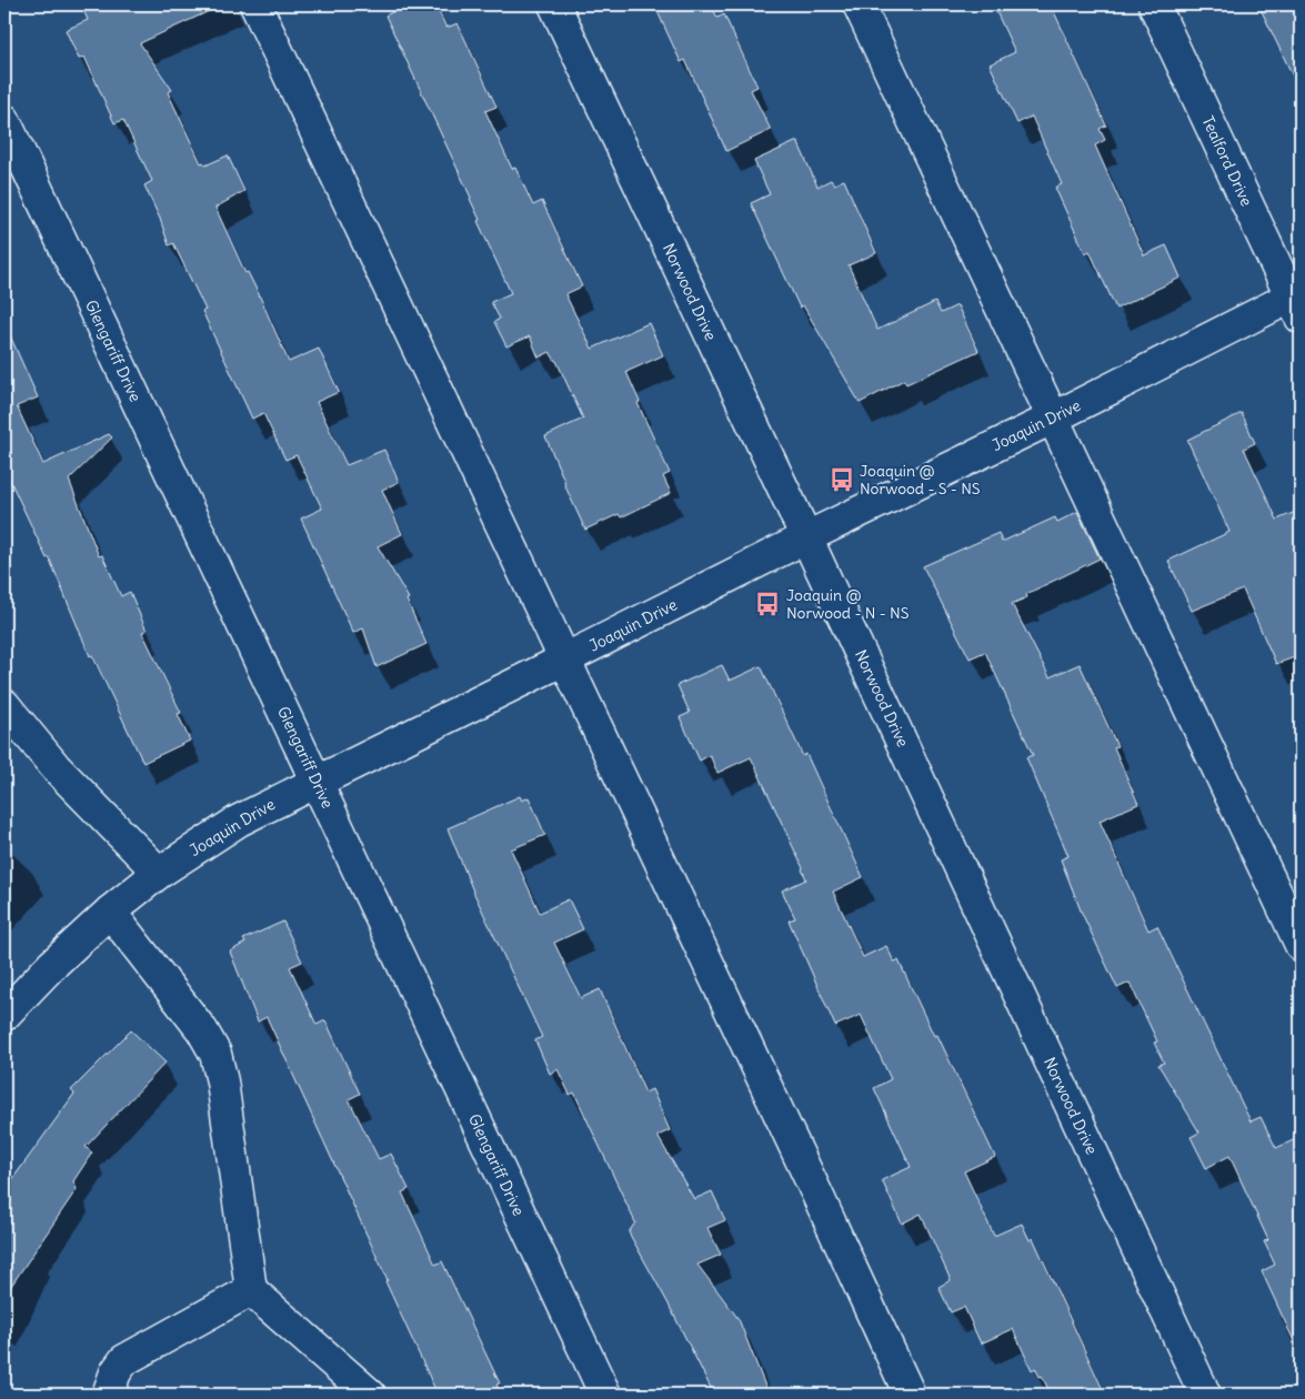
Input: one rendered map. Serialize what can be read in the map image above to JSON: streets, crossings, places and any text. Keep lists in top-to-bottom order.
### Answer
{
  "streets": {
    "street": [
      "Tealford Drive",
      "Norwood Drive",
      "Glengariff Drive",
      "Joaquin Drive"
    ]
  },
  "crossings": [
    ["Tealford Drive", "Joaquin Drive"],
    ["Norwood Drive", "Joaquin Drive"],
    ["Glengariff Drive", "Joaquin Drive"]
  ],
  "places": {
    "bus stop": ["Joaquin @ Norwood - S - NS", "Joaquin @ Norwood - N - NS"]
  }
}
